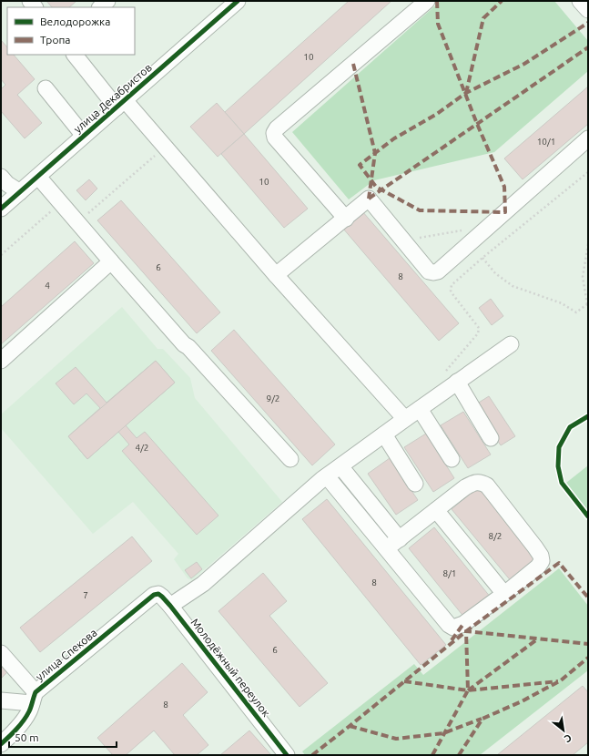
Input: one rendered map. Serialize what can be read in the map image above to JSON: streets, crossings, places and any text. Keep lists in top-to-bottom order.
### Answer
{
  "streets": {
    "street": ["улица Декабристов", "улица Спекова", "Молодёжный переулок"]
  },
  "crossings": [
    ["улица Спекова", "Молодёжный переулок"]
  ],
  "house_numbers": [
    "10",
    "10/1",
    "10",
    "6",
    "8",
    "4",
    "9/2",
    "4/2",
    "8/2",
    "8/1",
    "8",
    "7",
    "6",
    "8"
  ],
  "legend": ["Велодорожка", "Тропа"],
  "scale_bar": "50 m",
  "north": "bottom right"
}
